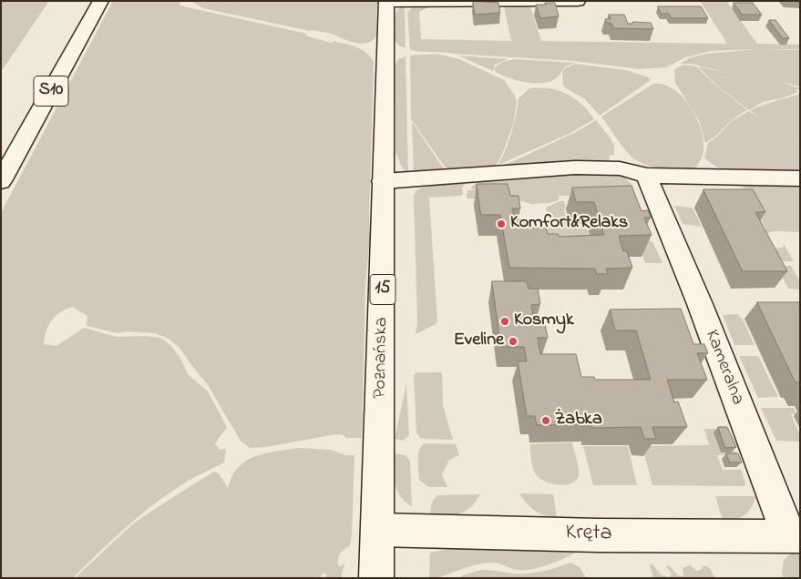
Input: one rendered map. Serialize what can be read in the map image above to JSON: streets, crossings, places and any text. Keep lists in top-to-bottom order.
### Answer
{
  "streets": {
    "main road": [
      "S10",
      "15",
      "Poznańska",
      "Kameralna",
      "Kręta"
    ]
  },
  "crossings": [
    ["Poznańska", "Kręta"],
    ["Kameralna", "Kręta"]
  ],
  "places": [
    "Komfort&Relaks",
    "Kosmyk",
    "Eveline",
    "Żabka"
  ]
}
